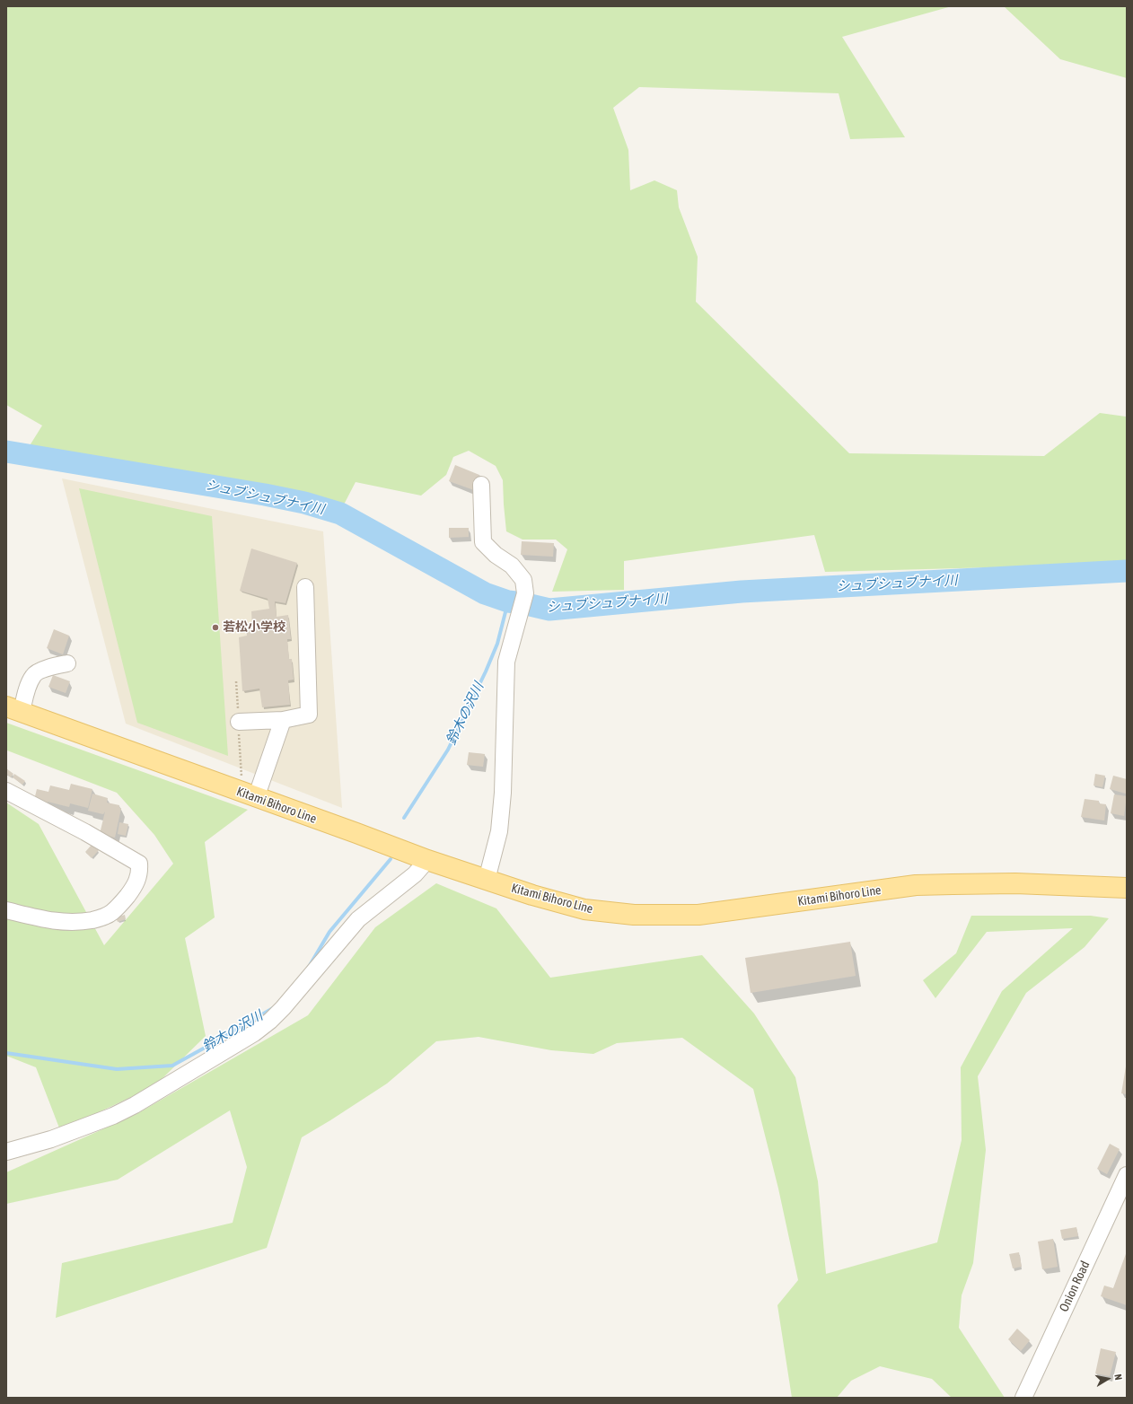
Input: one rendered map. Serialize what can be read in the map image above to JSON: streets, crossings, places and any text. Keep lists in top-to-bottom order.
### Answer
{
  "streets": {
    "main road": ["Kitami Bihoro Line"],
    "street": ["Onion Road"]
  },
  "water": ["シュブシュブナイ川", "鈴木の沢川"],
  "places": ["若松小学校"],
  "north": "right"
}
